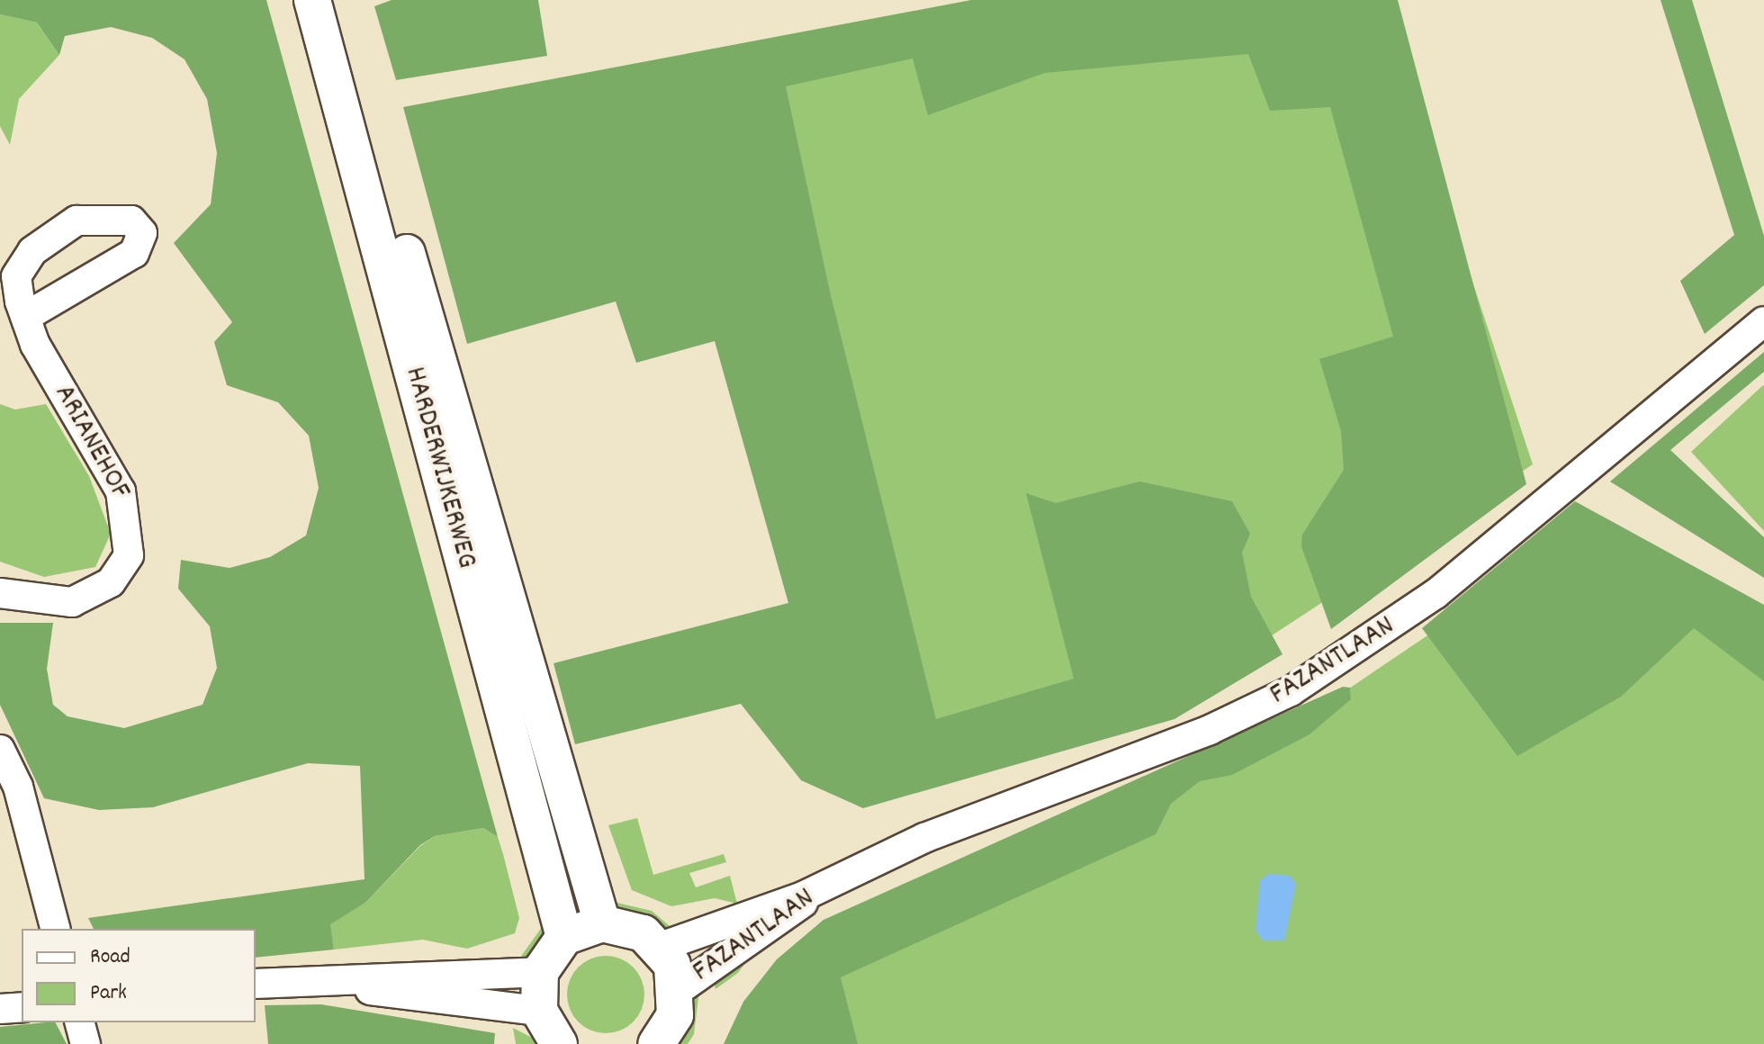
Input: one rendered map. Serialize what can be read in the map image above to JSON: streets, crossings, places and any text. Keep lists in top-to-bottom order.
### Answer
{
  "streets": {
    "main road": ["HARDERWIJKERWEG"],
    "street": ["ARIANEHOF", "FAZANTLAAN"]
  },
  "legend": ["Road", "Park"]
}
